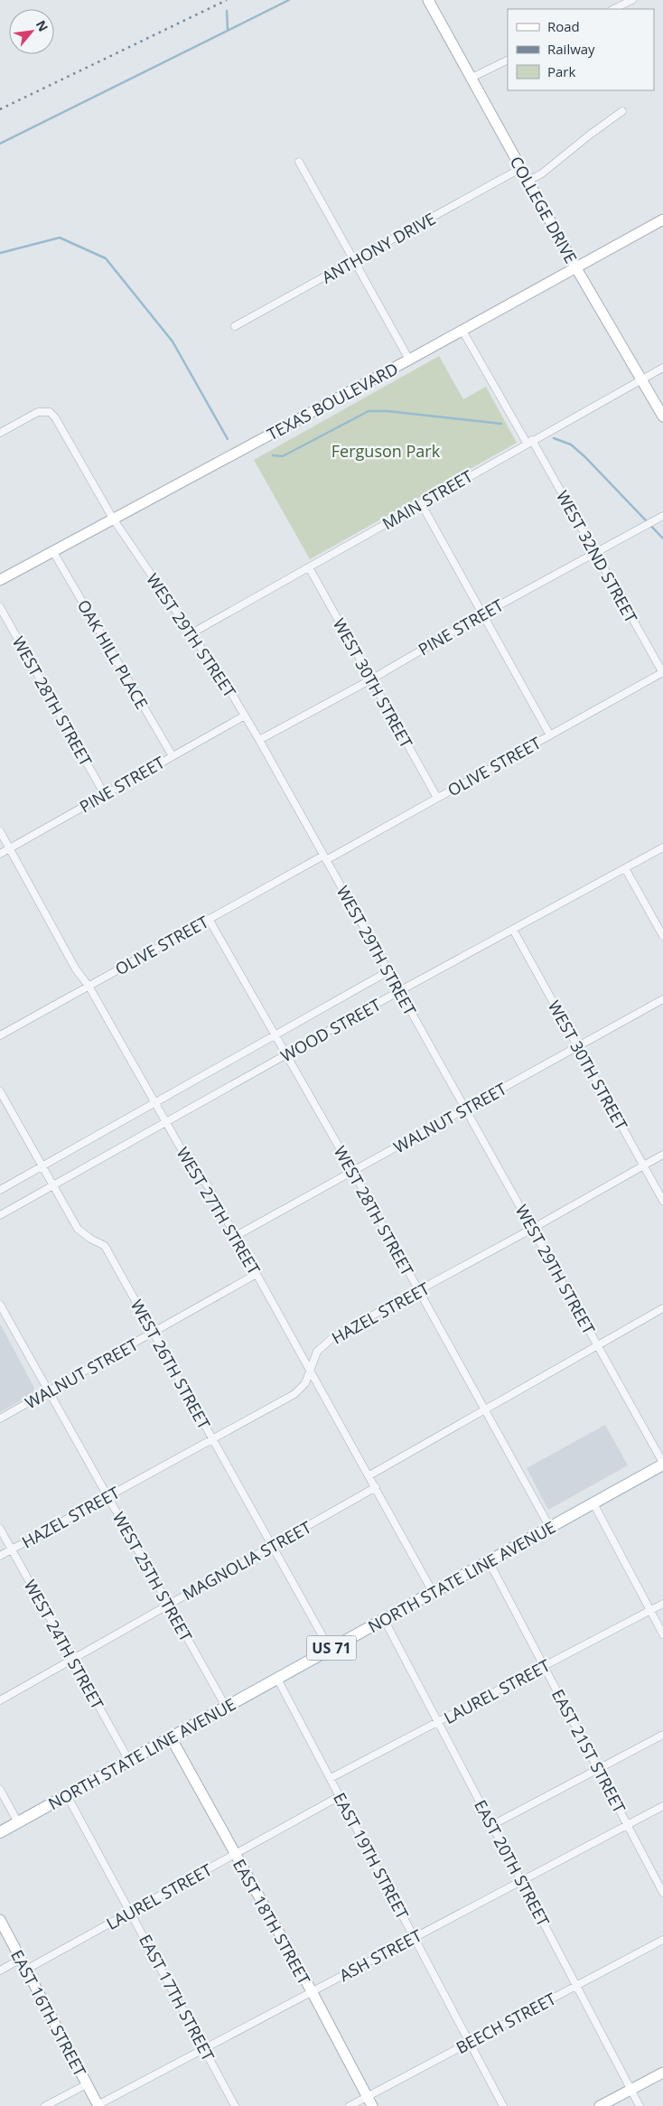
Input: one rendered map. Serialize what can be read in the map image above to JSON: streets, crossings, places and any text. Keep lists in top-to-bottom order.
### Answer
{
  "streets": {
    "main road": ["NORTH STATE LINE AVENUE", "US 71"],
    "street": [
      "COLLEGE DRIVE",
      "ANTHONY DRIVE",
      "TEXAS BOULEVARD",
      "MAIN STREET",
      "WEST 32ND STREET",
      "PINE STREET",
      "WEST 29TH STREET",
      "OAK HILL PLACE",
      "WEST 30TH STREET",
      "WEST 28TH STREET",
      "OLIVE STREET",
      "WOOD STREET",
      "WALNUT STREET",
      "WEST 27TH STREET",
      "HAZEL STREET",
      "WEST 26TH STREET",
      "MAGNOLIA STREET",
      "WEST 25TH STREET",
      "WEST 24TH STREET",
      "LAUREL STREET",
      "EAST 21ST STREET",
      "EAST 19TH STREET",
      "EAST 20TH STREET",
      "EAST 18TH STREET",
      "ASH STREET",
      "EAST 17TH STREET",
      "EAST 16TH STREET",
      "BEECH STREET"
    ]
  },
  "crossings": [
    ["COLLEGE DRIVE", "ANTHONY DRIVE"],
    ["COLLEGE DRIVE", "TEXAS BOULEVARD"],
    ["COLLEGE DRIVE", "MAIN STREET"],
    ["TEXAS BOULEVARD", "WEST 32ND STREET"],
    ["TEXAS BOULEVARD", "WEST 29TH STREET"],
    ["TEXAS BOULEVARD", "OAK HILL PLACE"],
    ["MAIN STREET", "WEST 32ND STREET"],
    ["MAIN STREET", "WEST 29TH STREET"],
    ["MAIN STREET", "WEST 30TH STREET"],
    ["WEST 32ND STREET", "PINE STREET"],
    ["WEST 32ND STREET", "OLIVE STREET"],
    ["PINE STREET", "WEST 29TH STREET"],
    ["PINE STREET", "OAK HILL PLACE"],
    ["PINE STREET", "WEST 30TH STREET"],
    ["PINE STREET", "WEST 28TH STREET"],
    ["PINE STREET", "WEST 27TH STREET"],
    ["WEST 29TH STREET", "OLIVE STREET"],
    ["WEST 29TH STREET", "WOOD STREET"],
    ["WEST 29TH STREET", "WALNUT STREET"],
    ["WEST 29TH STREET", "HAZEL STREET"],
    ["WEST 29TH STREET", "NORTH STATE LINE AVENUE"],
    ["WEST 30TH STREET", "OLIVE STREET"],
    ["WEST 30TH STREET", "WOOD STREET"],
    ["WEST 30TH STREET", "WALNUT STREET"],
    ["WEST 30TH STREET", "HAZEL STREET"],
    ["WEST 28TH STREET", "OLIVE STREET"],
    ["WEST 28TH STREET", "WOOD STREET"],
    ["WEST 28TH STREET", "WALNUT STREET"],
    ["WEST 28TH STREET", "HAZEL STREET"],
    ["WEST 28TH STREET", "NORTH STATE LINE AVENUE"],
    ["OLIVE STREET", "WEST 27TH STREET"],
    ["WOOD STREET", "WEST 27TH STREET"],
    ["WOOD STREET", "WEST 26TH STREET"],
    ["WALNUT STREET", "WEST 27TH STREET"],
    ["WALNUT STREET", "WEST 26TH STREET"],
    ["WALNUT STREET", "WEST 25TH STREET"],
    ["WEST 27TH STREET", "HAZEL STREET"],
    ["WEST 27TH STREET", "MAGNOLIA STREET"],
    ["WEST 27TH STREET", "NORTH STATE LINE AVENUE"],
    ["HAZEL STREET", "WEST 26TH STREET"],
    ["HAZEL STREET", "WEST 25TH STREET"],
    ["HAZEL STREET", "WEST 24TH STREET"],
    ["WEST 26TH STREET", "MAGNOLIA STREET"],
    ["WEST 26TH STREET", "NORTH STATE LINE AVENUE"],
    ["MAGNOLIA STREET", "WEST 25TH STREET"],
    ["MAGNOLIA STREET", "WEST 24TH STREET"],
    ["WEST 25TH STREET", "NORTH STATE LINE AVENUE"],
    ["NORTH STATE LINE AVENUE", "WEST 24TH STREET"],
    ["NORTH STATE LINE AVENUE", "EAST 21ST STREET"],
    ["NORTH STATE LINE AVENUE", "EAST 19TH STREET"],
    ["NORTH STATE LINE AVENUE", "EAST 20TH STREET"],
    ["NORTH STATE LINE AVENUE", "EAST 18TH STREET"],
    ["NORTH STATE LINE AVENUE", "EAST 17TH STREET"],
    ["LAUREL STREET", "EAST 21ST STREET"],
    ["LAUREL STREET", "EAST 19TH STREET"],
    ["LAUREL STREET", "EAST 20TH STREET"],
    ["LAUREL STREET", "EAST 18TH STREET"],
    ["LAUREL STREET", "EAST 17TH STREET"],
    ["LAUREL STREET", "EAST 16TH STREET"],
    ["EAST 21ST STREET", "ASH STREET"],
    ["EAST 19TH STREET", "ASH STREET"],
    ["EAST 19TH STREET", "BEECH STREET"],
    ["EAST 20TH STREET", "ASH STREET"],
    ["EAST 20TH STREET", "BEECH STREET"],
    ["EAST 18TH STREET", "ASH STREET"],
    ["EAST 18TH STREET", "BEECH STREET"],
    ["ASH STREET", "EAST 17TH STREET"],
    ["ASH STREET", "EAST 16TH STREET"]
  ],
  "parks": ["Ferguson Park"],
  "legend": ["Road", "Railway", "Park"],
  "north": "top right"
}
